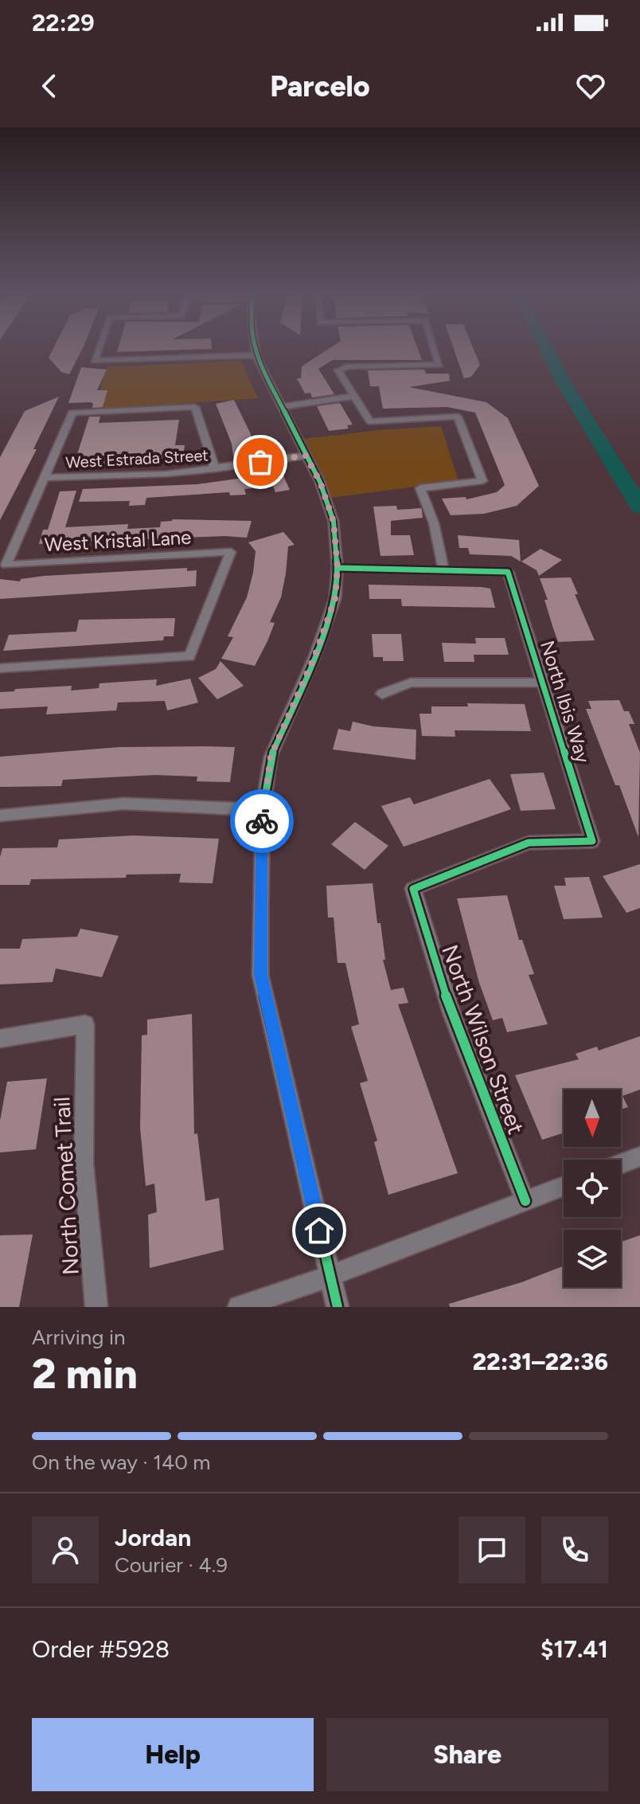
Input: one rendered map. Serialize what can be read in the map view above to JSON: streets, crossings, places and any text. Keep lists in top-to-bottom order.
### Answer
{
  "streets": {
    "street": [
      "West Estrada Street",
      "West Kristal Lane",
      "North Ibis Way",
      "North Wilson Street",
      "North Comet Trail"
    ]
  },
  "crossings": [
    ["West Estrada Street", "West Kristal Lane"],
    ["North Ibis Way", "North Wilson Street"]
  ],
  "north": "bottom",
  "page": {
    "status": "22:29",
    "header": "Parcelo",
    "heading": ["2 min", "Arriving in", "22:31–22:36"],
    "panel": [
      "Jordan",
      "Courier · 4.9",
      "Order #5928",
      "$17.41"
    ],
    "bar": "On the way · 140 m",
    "buttons": ["Help", "Share"]
  }
}
